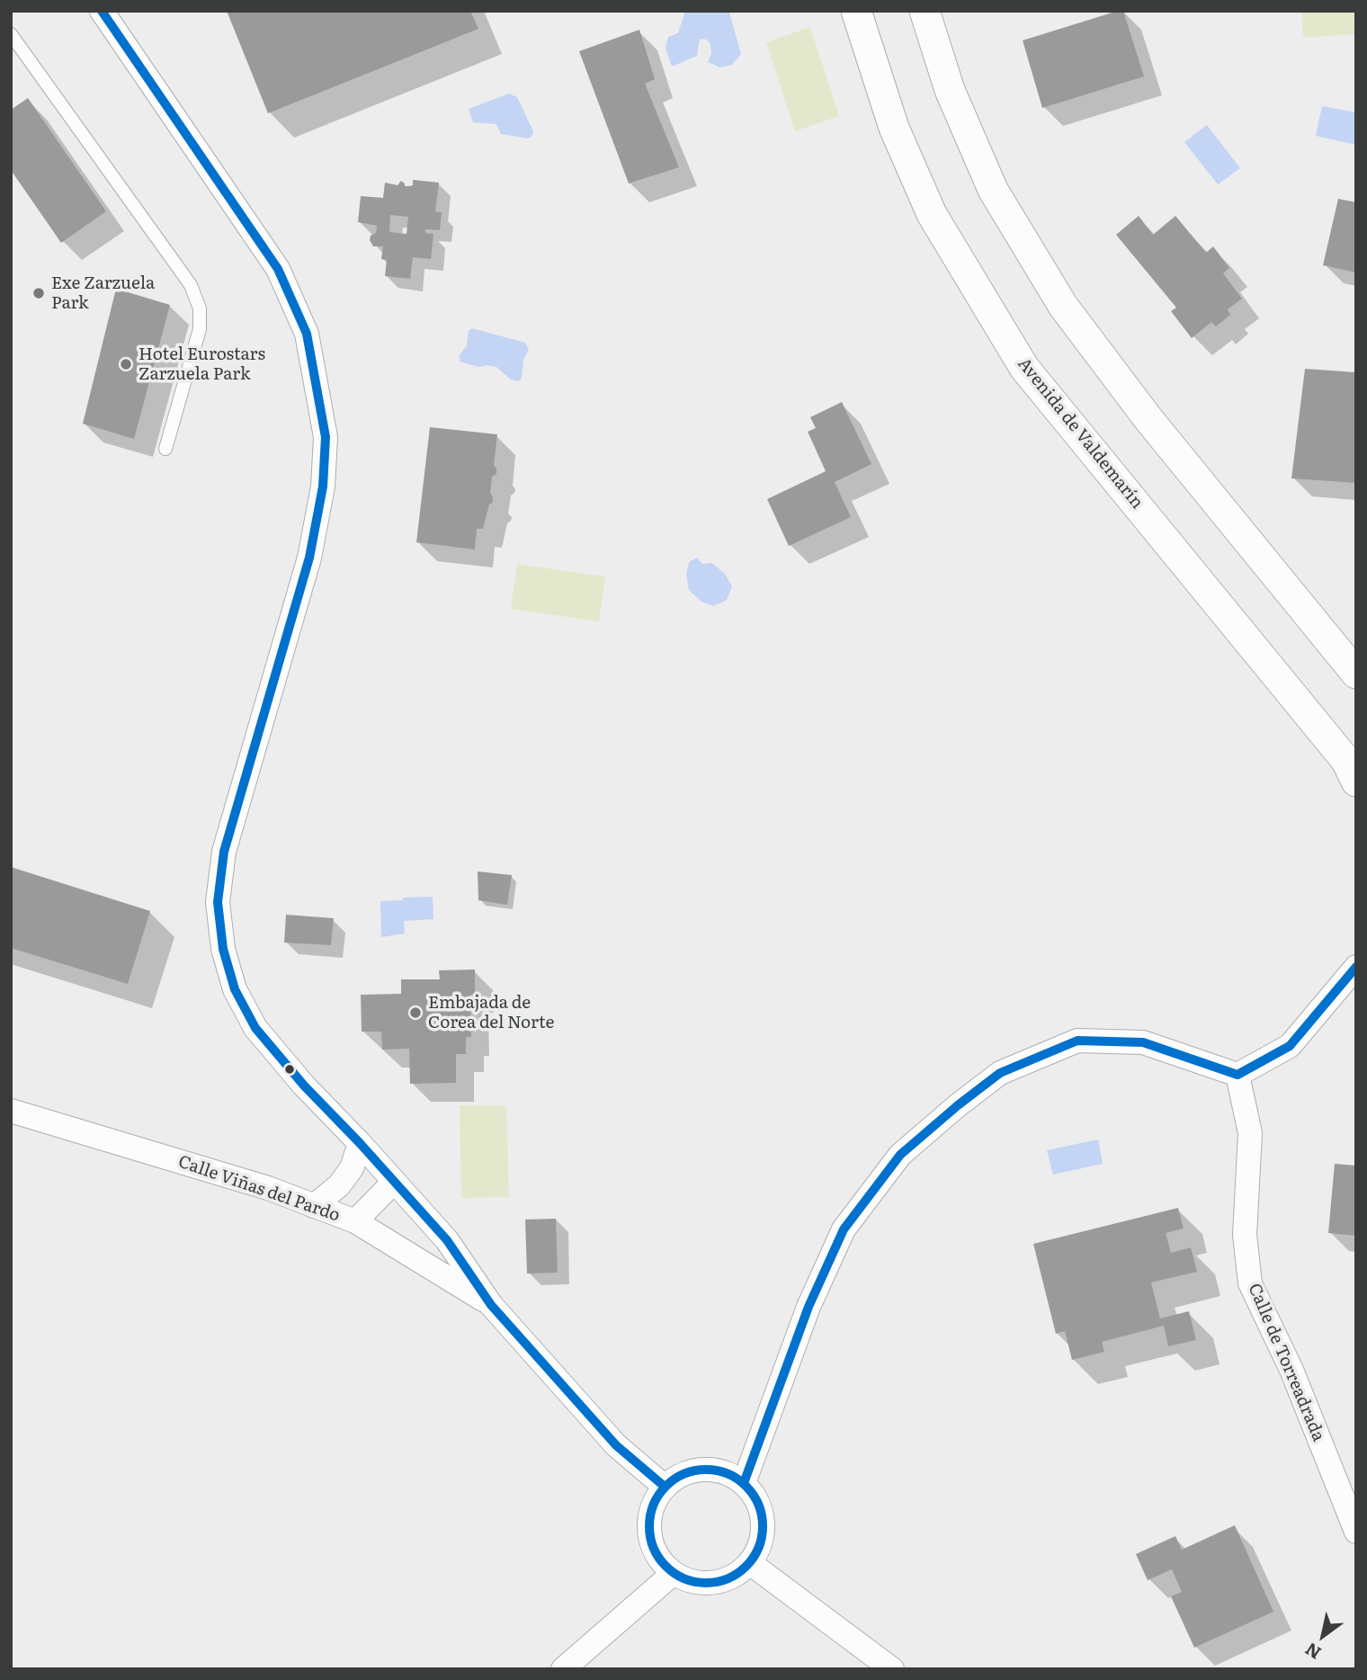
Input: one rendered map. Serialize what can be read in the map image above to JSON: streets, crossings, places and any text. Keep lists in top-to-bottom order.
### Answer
{
  "streets": {
    "street": ["Avenida de Valdemarín", "Calle Viñas del Pardo", "Calle de Torreadrada"]
  },
  "places": ["Exe Zarzuela Park", "Hotel Eurostars Zarzuela Park", "Embajada de Corea del Norte"],
  "north": "bottom left"
}
